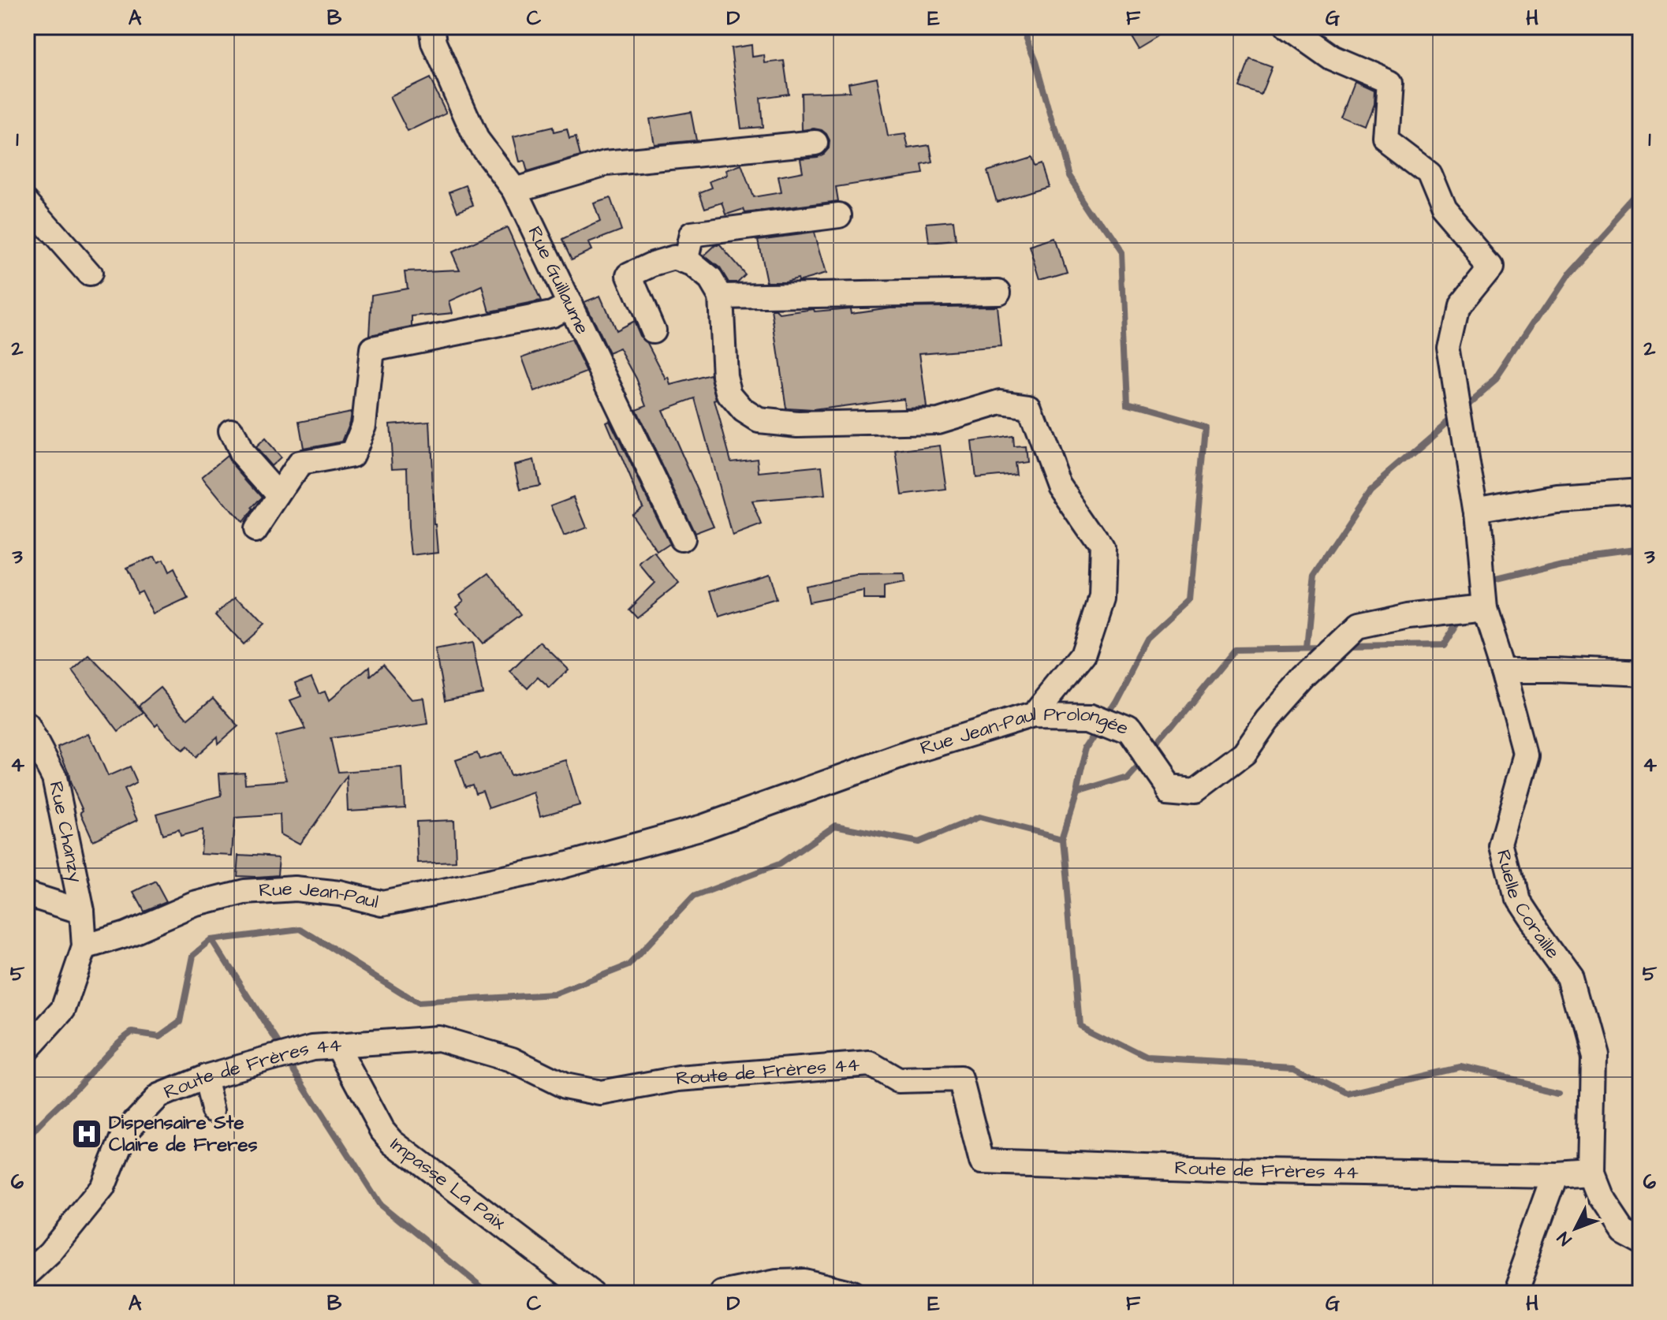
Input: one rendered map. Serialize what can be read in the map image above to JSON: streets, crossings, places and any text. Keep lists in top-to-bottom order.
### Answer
{
  "streets": {
    "street": [
      "Rue Guillaume",
      "Rue Jean-Paul Prolongée",
      "Rue Chanzy",
      "Rue Jean-Paul",
      "Ruelle Coraille",
      "Route de Frères 44",
      "Impasse La Paix"
    ]
  },
  "crossings": [
    ["Rue Jean-Paul Prolongée", "Rue Jean-Paul"],
    ["Rue Jean-Paul Prolongée", "Ruelle Coraille"],
    ["Rue Chanzy", "Rue Jean-Paul"],
    ["Ruelle Coraille", "Route de Frères 44"],
    ["Route de Frères 44", "Impasse La Paix"]
  ],
  "places": {
    "hospital": ["Dispensaire Ste Claire de Freres"]
  },
  "north": "bottom left",
  "grid": {
    "columns": [
      "A",
      "B",
      "C",
      "D",
      "E",
      "F",
      "G",
      "H"
    ],
    "rows": [
      "1",
      "2",
      "3",
      "4",
      "5",
      "6"
    ]
  }
}
